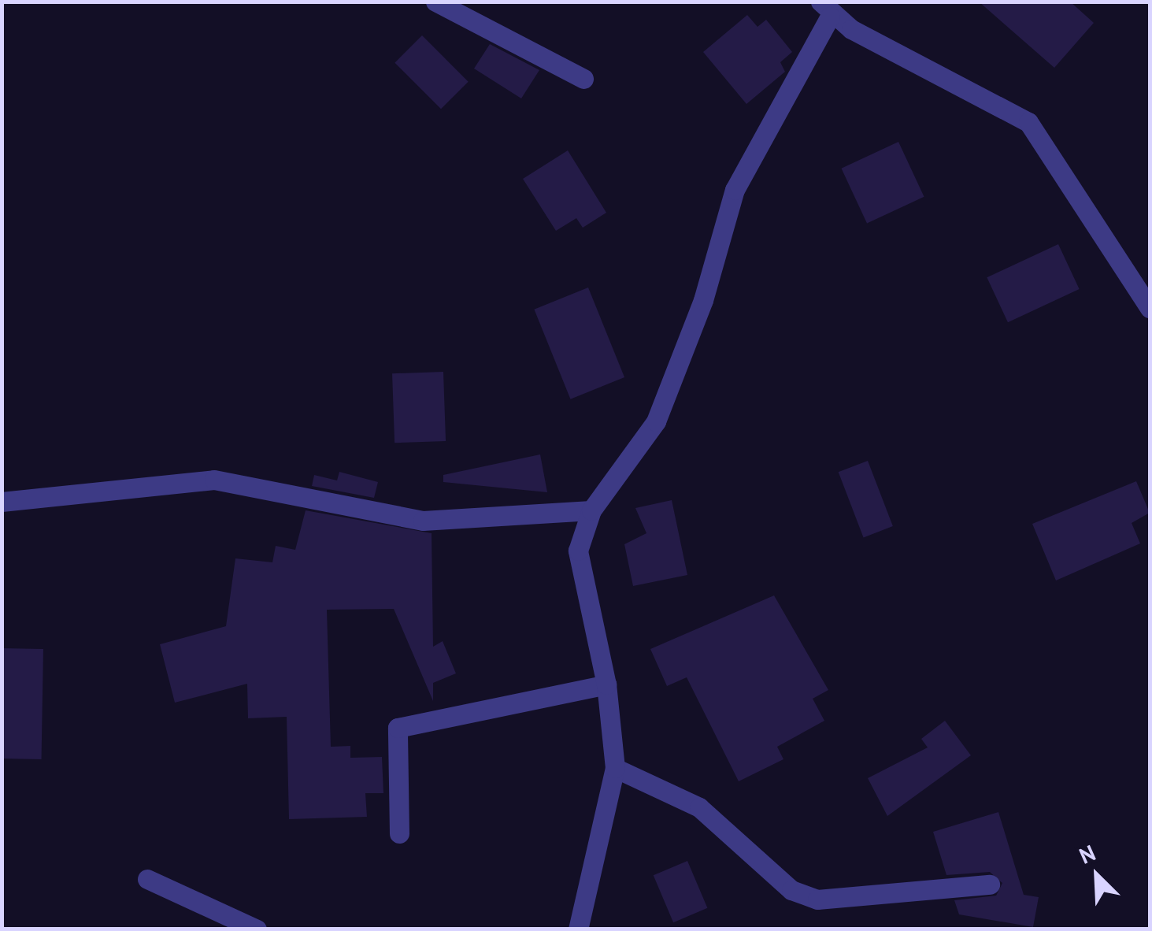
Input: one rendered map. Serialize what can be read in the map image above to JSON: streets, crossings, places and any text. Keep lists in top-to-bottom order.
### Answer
{
  "north": "top left"
}
